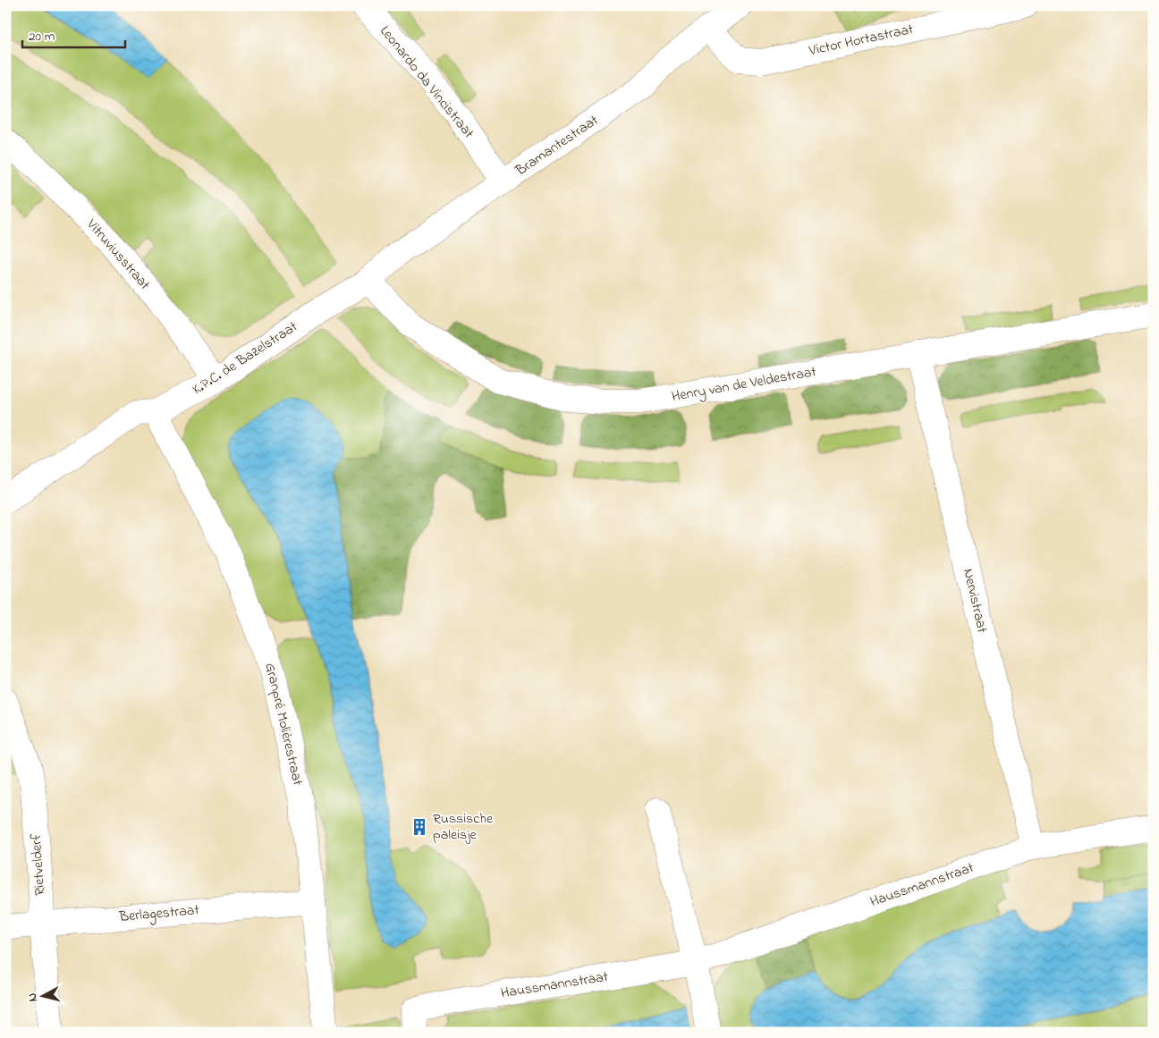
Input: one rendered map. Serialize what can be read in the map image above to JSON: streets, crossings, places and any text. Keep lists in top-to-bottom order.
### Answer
{
  "streets": {
    "street": [
      "Victor Hortastraat",
      "Leonardo da Vincistraat",
      "Bramantestraat",
      "Vitruviusstraat",
      "K.P.C. de Bazelstraat",
      "Henry van de Veldestraat",
      "Nervistraat",
      "Granpré Molièrestraat",
      "Rietvelderf",
      "Haussmannstraat",
      "Berlagestraat"
    ]
  },
  "crossings": [
    ["Victor Hortastraat", "Bramantestraat"],
    ["Leonardo da Vincistraat", "Bramantestraat"],
    ["Bramantestraat", "K.P.C. de Bazelstraat"],
    ["Bramantestraat", "Henry van de Veldestraat"],
    ["Vitruviusstraat", "K.P.C. de Bazelstraat"],
    ["K.P.C. de Bazelstraat", "Henry van de Veldestraat"],
    ["K.P.C. de Bazelstraat", "Granpré Molièrestraat"],
    ["Henry van de Veldestraat", "Nervistraat"],
    ["Nervistraat", "Haussmannstraat"],
    ["Granpré Molièrestraat", "Berlagestraat"],
    ["Rietvelderf", "Berlagestraat"]
  ],
  "places": {
    "building": ["Russische paleisje"]
  },
  "scale_bar": "20 m",
  "north": "left"
}
